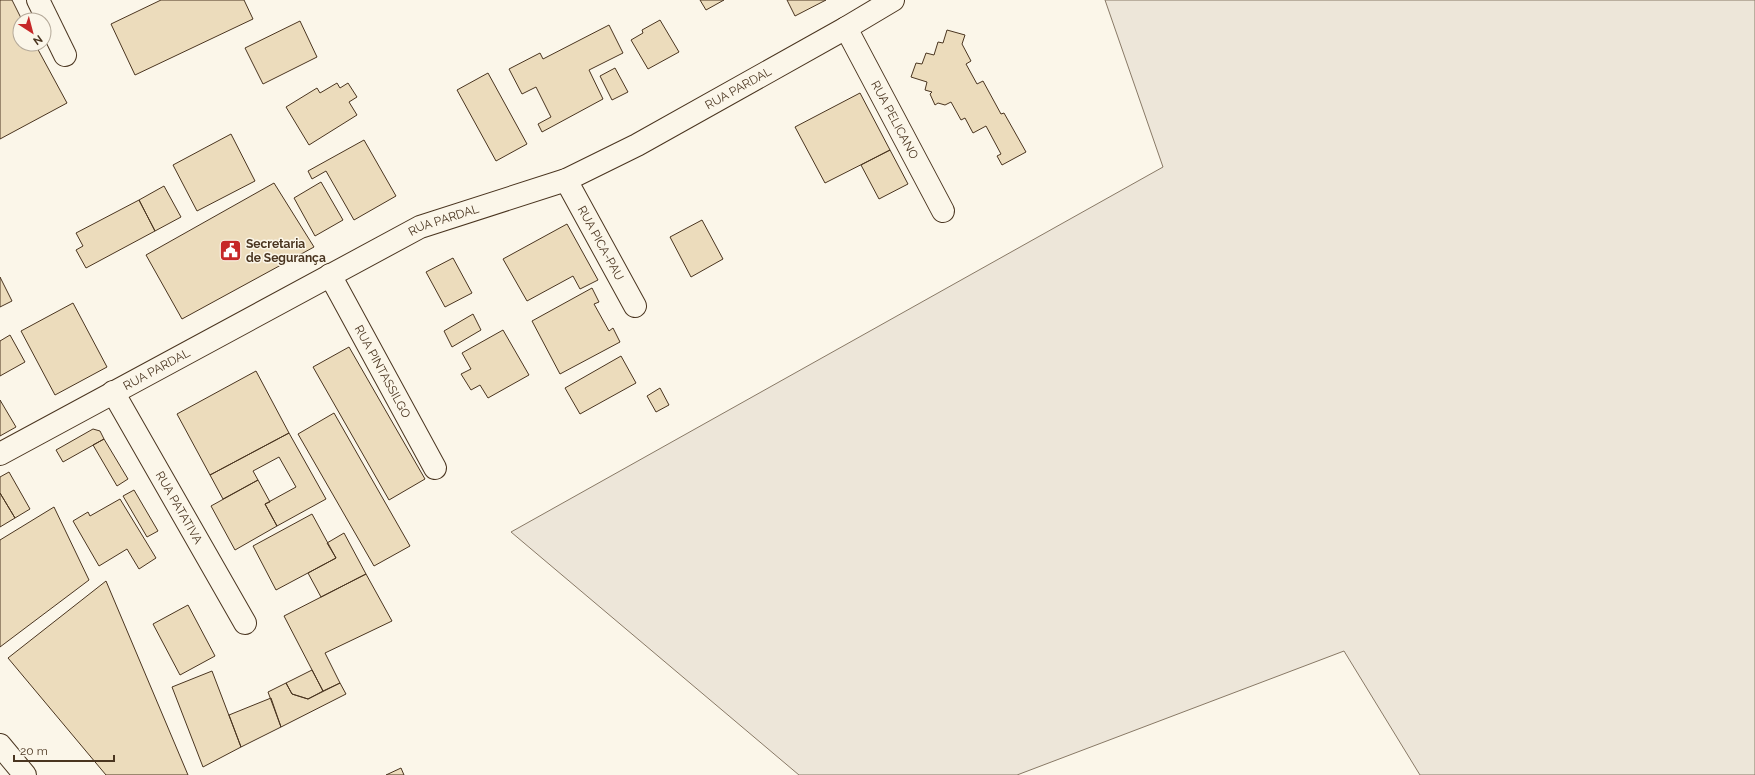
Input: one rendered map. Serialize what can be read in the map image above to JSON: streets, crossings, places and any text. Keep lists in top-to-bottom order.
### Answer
{
  "streets": {
    "street": [
      "RUA PARDAL",
      "RUA PELICANO",
      "RUA PICA-PAU",
      "RUA PINTASSILGO",
      "RUA PATATIVA"
    ]
  },
  "crossings": [
    ["RUA PARDAL", "RUA PELICANO"],
    ["RUA PARDAL", "RUA PICA-PAU"],
    ["RUA PARDAL", "RUA PINTASSILGO"],
    ["RUA PARDAL", "RUA PATATIVA"]
  ],
  "places": {
    "public building": ["Secretaria de Segurança"]
  },
  "scale_bar": "20 m",
  "north": "bottom right"
}
